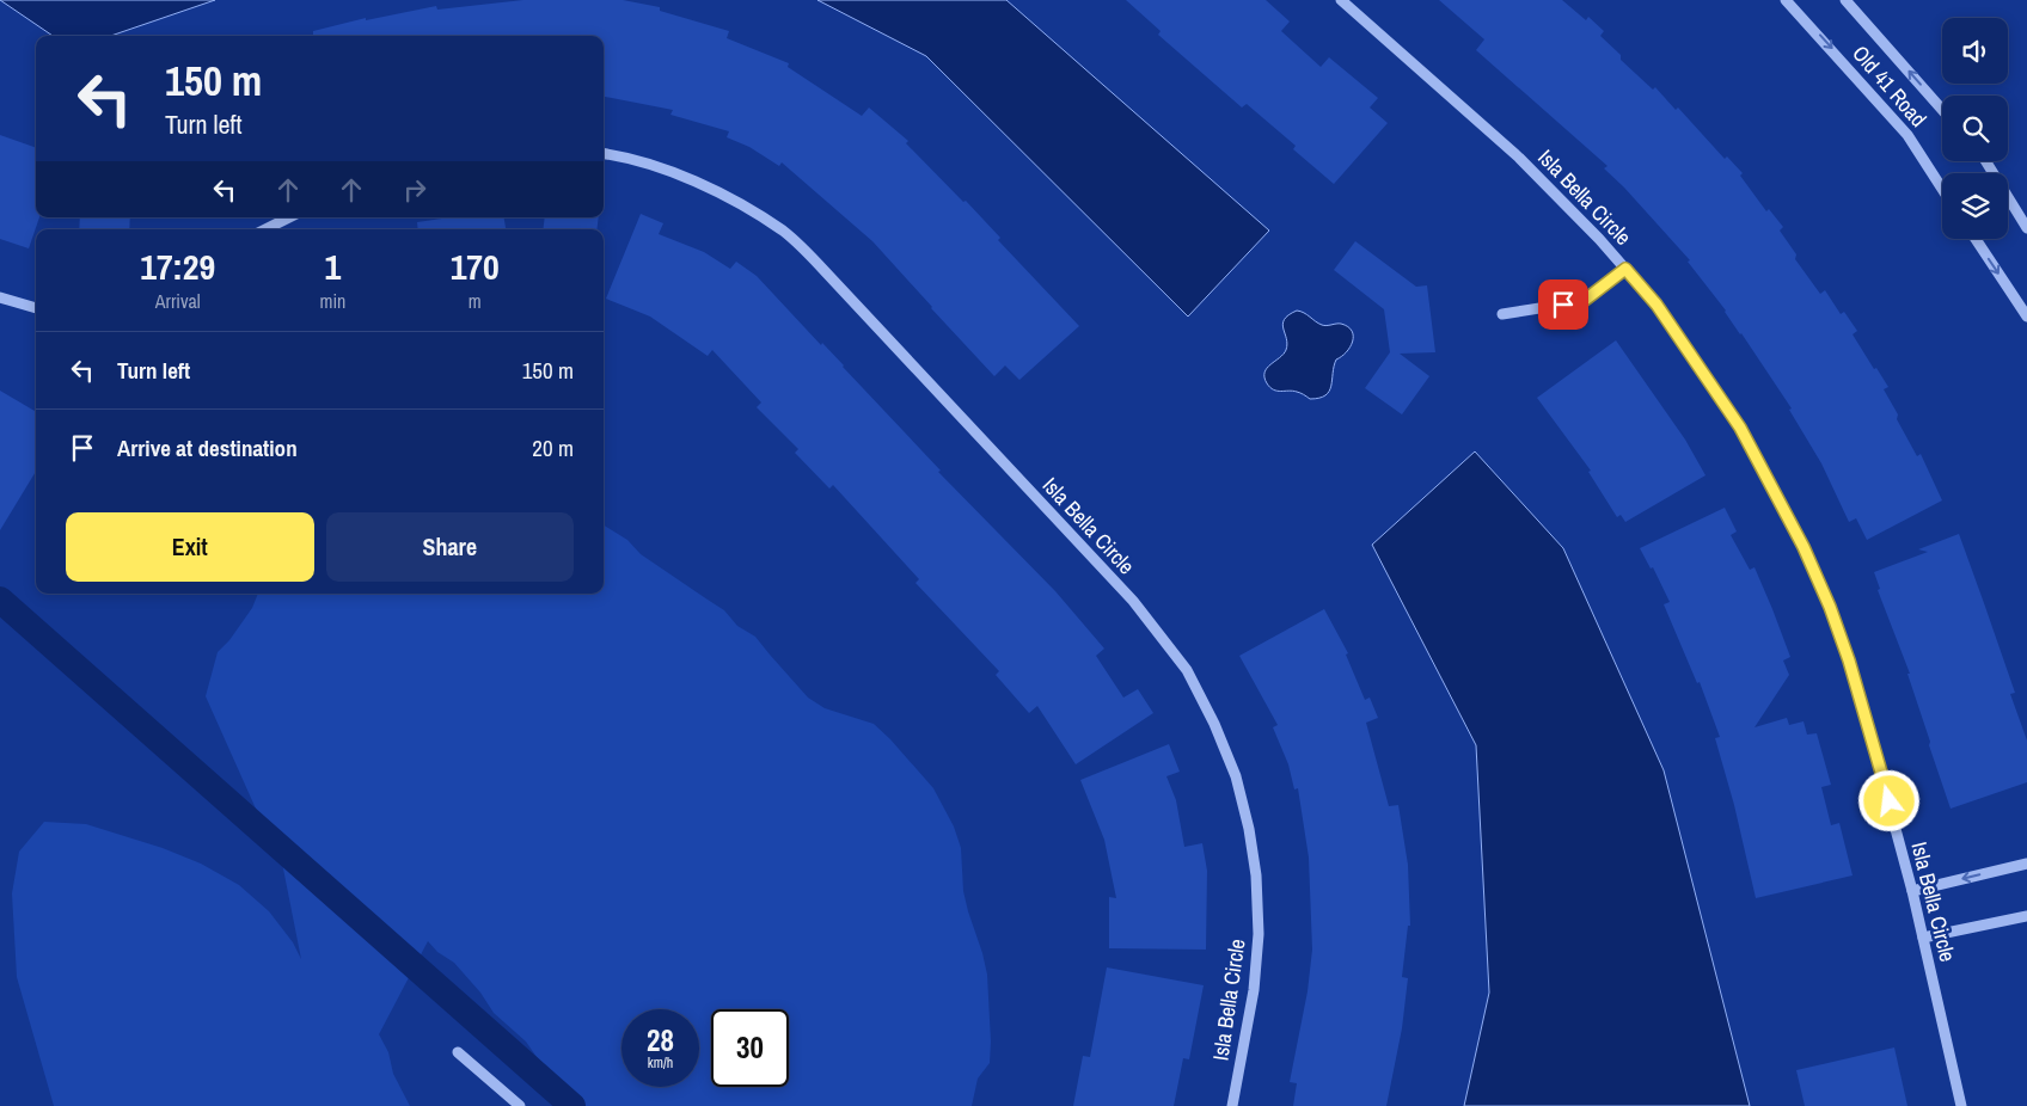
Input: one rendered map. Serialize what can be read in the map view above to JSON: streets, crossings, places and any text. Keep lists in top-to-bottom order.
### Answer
{
  "streets": {
    "street": ["Old 41 Road", "Isla Bella Circle"]
  },
  "page": {
    "turn": ["150 m", "Turn left"],
    "eta": [
      "17:29",
      "Arrival",
      "1",
      "min",
      "170",
      "m"
    ],
    "list": [
      {
        "name": "Turn left",
        "value": "150 m"
      },
      {
        "name": "Arrive at destination",
        "value": "20 m"
      }
    ],
    "buttons": ["Exit", "Share"],
    "speed": "28 km/h",
    "limit": "30"
  }
}
